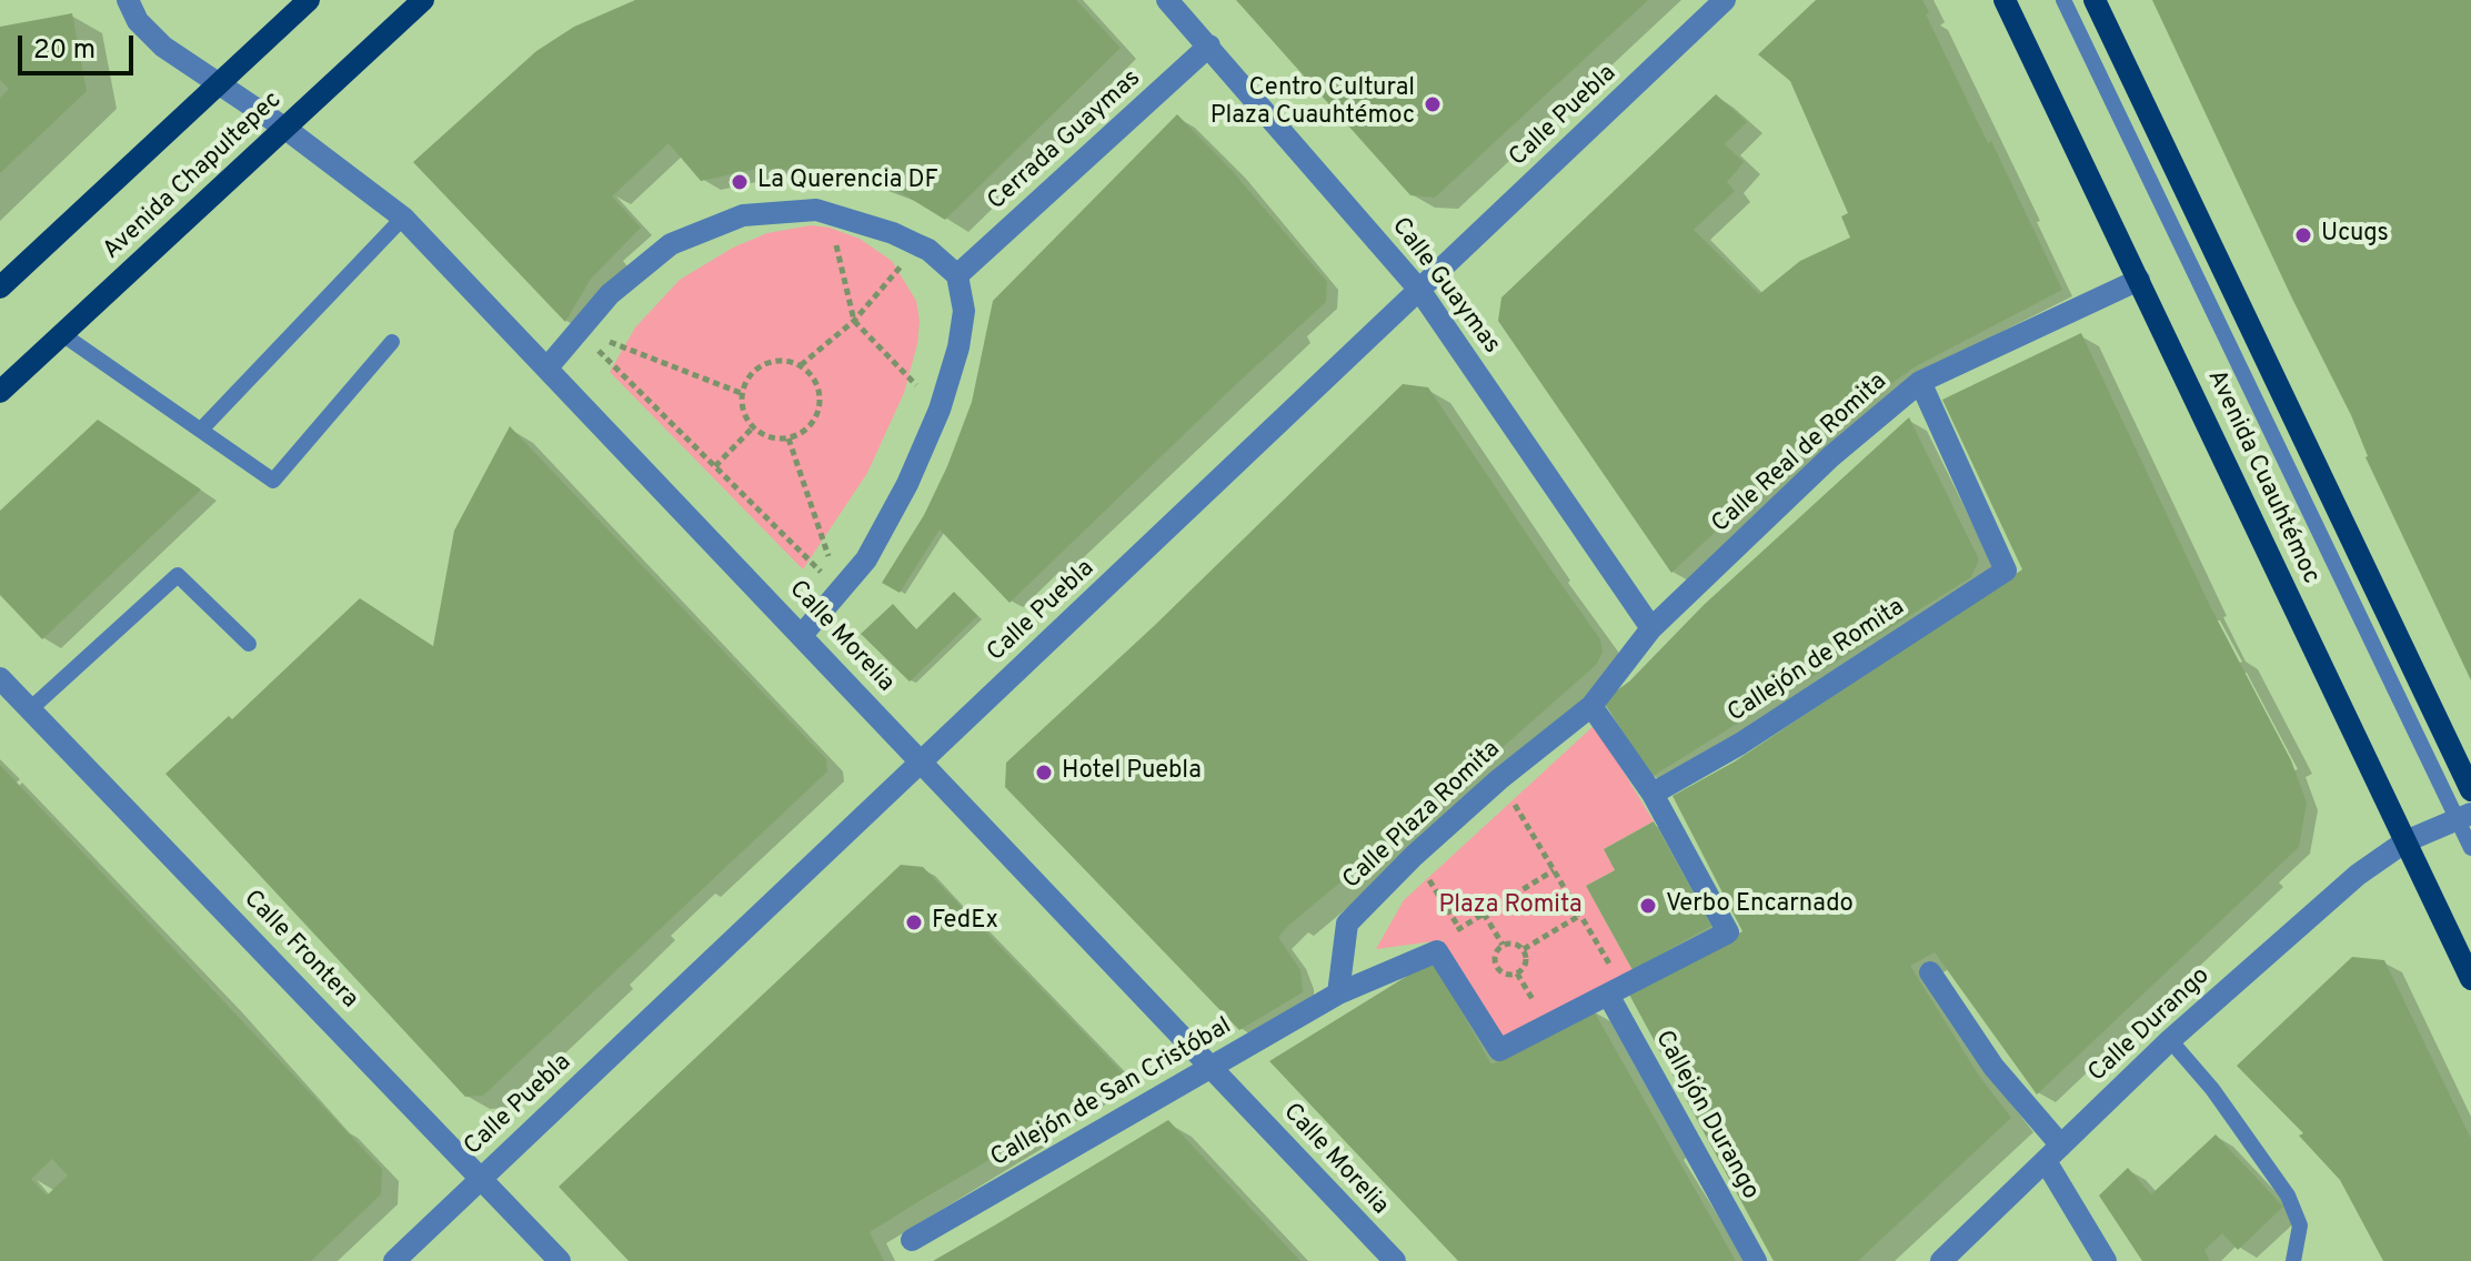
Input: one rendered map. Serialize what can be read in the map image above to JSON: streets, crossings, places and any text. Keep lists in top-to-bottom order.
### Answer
{
  "streets": {
    "main road": ["Avenida Chapultepec", "Avenida Cuauhtémoc"],
    "street": [
      "Calle Puebla",
      "Cerrada Guaymas",
      "Calle Guaymas",
      "Calle Real de Romita",
      "Calle Morelia",
      "Callejón de Romita",
      "Calle Plaza Romita",
      "Calle Frontera",
      "Calle Durango",
      "Callejón de San Cristóbal",
      "Callejón Durango"
    ]
  },
  "crossings": [
    ["Calle Puebla", "Calle Guaymas"],
    ["Calle Puebla", "Calle Morelia"],
    ["Calle Puebla", "Calle Frontera"],
    ["Cerrada Guaymas", "Calle Guaymas"],
    ["Avenida Chapultepec", "Calle Morelia"],
    ["Calle Guaymas", "Calle Real de Romita"],
    ["Calle Real de Romita", "Avenida Cuauhtémoc"],
    ["Calle Real de Romita", "Callejón de Romita"],
    ["Calle Real de Romita", "Calle Plaza Romita"],
    ["Avenida Cuauhtémoc", "Calle Durango"],
    ["Calle Morelia", "Callejón de San Cristóbal"],
    ["Calle Plaza Romita", "Callejón de San Cristóbal"]
  ],
  "parks": ["Plaza Romita"],
  "places": [
    "Centro Cultural Plaza Cuauhtémoc",
    "La Querencia DF",
    "Ucugs",
    "Hotel Puebla",
    "Verbo Encarnado",
    "FedEx"
  ],
  "scale_bar": "20 m"
}
